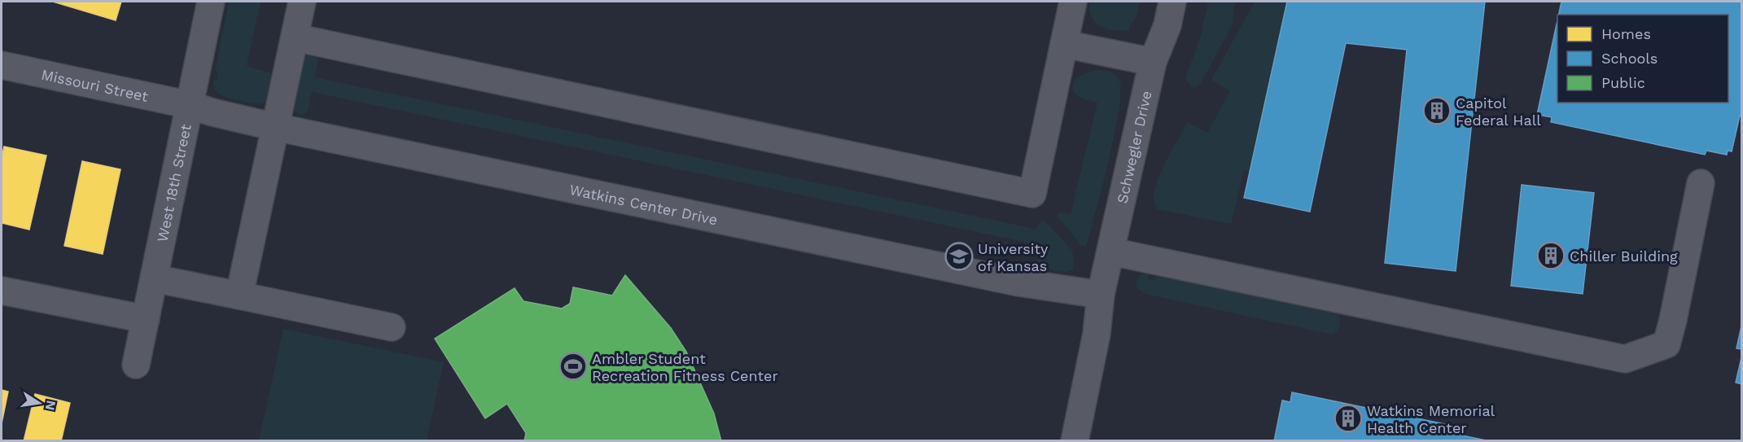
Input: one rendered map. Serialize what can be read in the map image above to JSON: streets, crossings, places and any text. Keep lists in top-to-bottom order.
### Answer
{
  "streets": {
    "street": [
      "Missouri Street",
      "Schwegler Drive",
      "West 18th Street",
      "Watkins Center Drive"
    ]
  },
  "crossings": [
    ["Missouri Street", "West 18th Street"],
    ["Missouri Street", "Watkins Center Drive"],
    ["Schwegler Drive", "Watkins Center Drive"],
    ["West 18th Street", "Watkins Center Drive"]
  ],
  "places": {
    "building": ["Capitol Federal Hall", "Chiller Building", "Watkins Memorial Health Center"],
    "school or university": ["University of Kansas"],
    "sports": ["Ambler Student Recreation Fitness Center"]
  },
  "legend": ["Homes", "Schools", "Public"],
  "north": "right"
}
